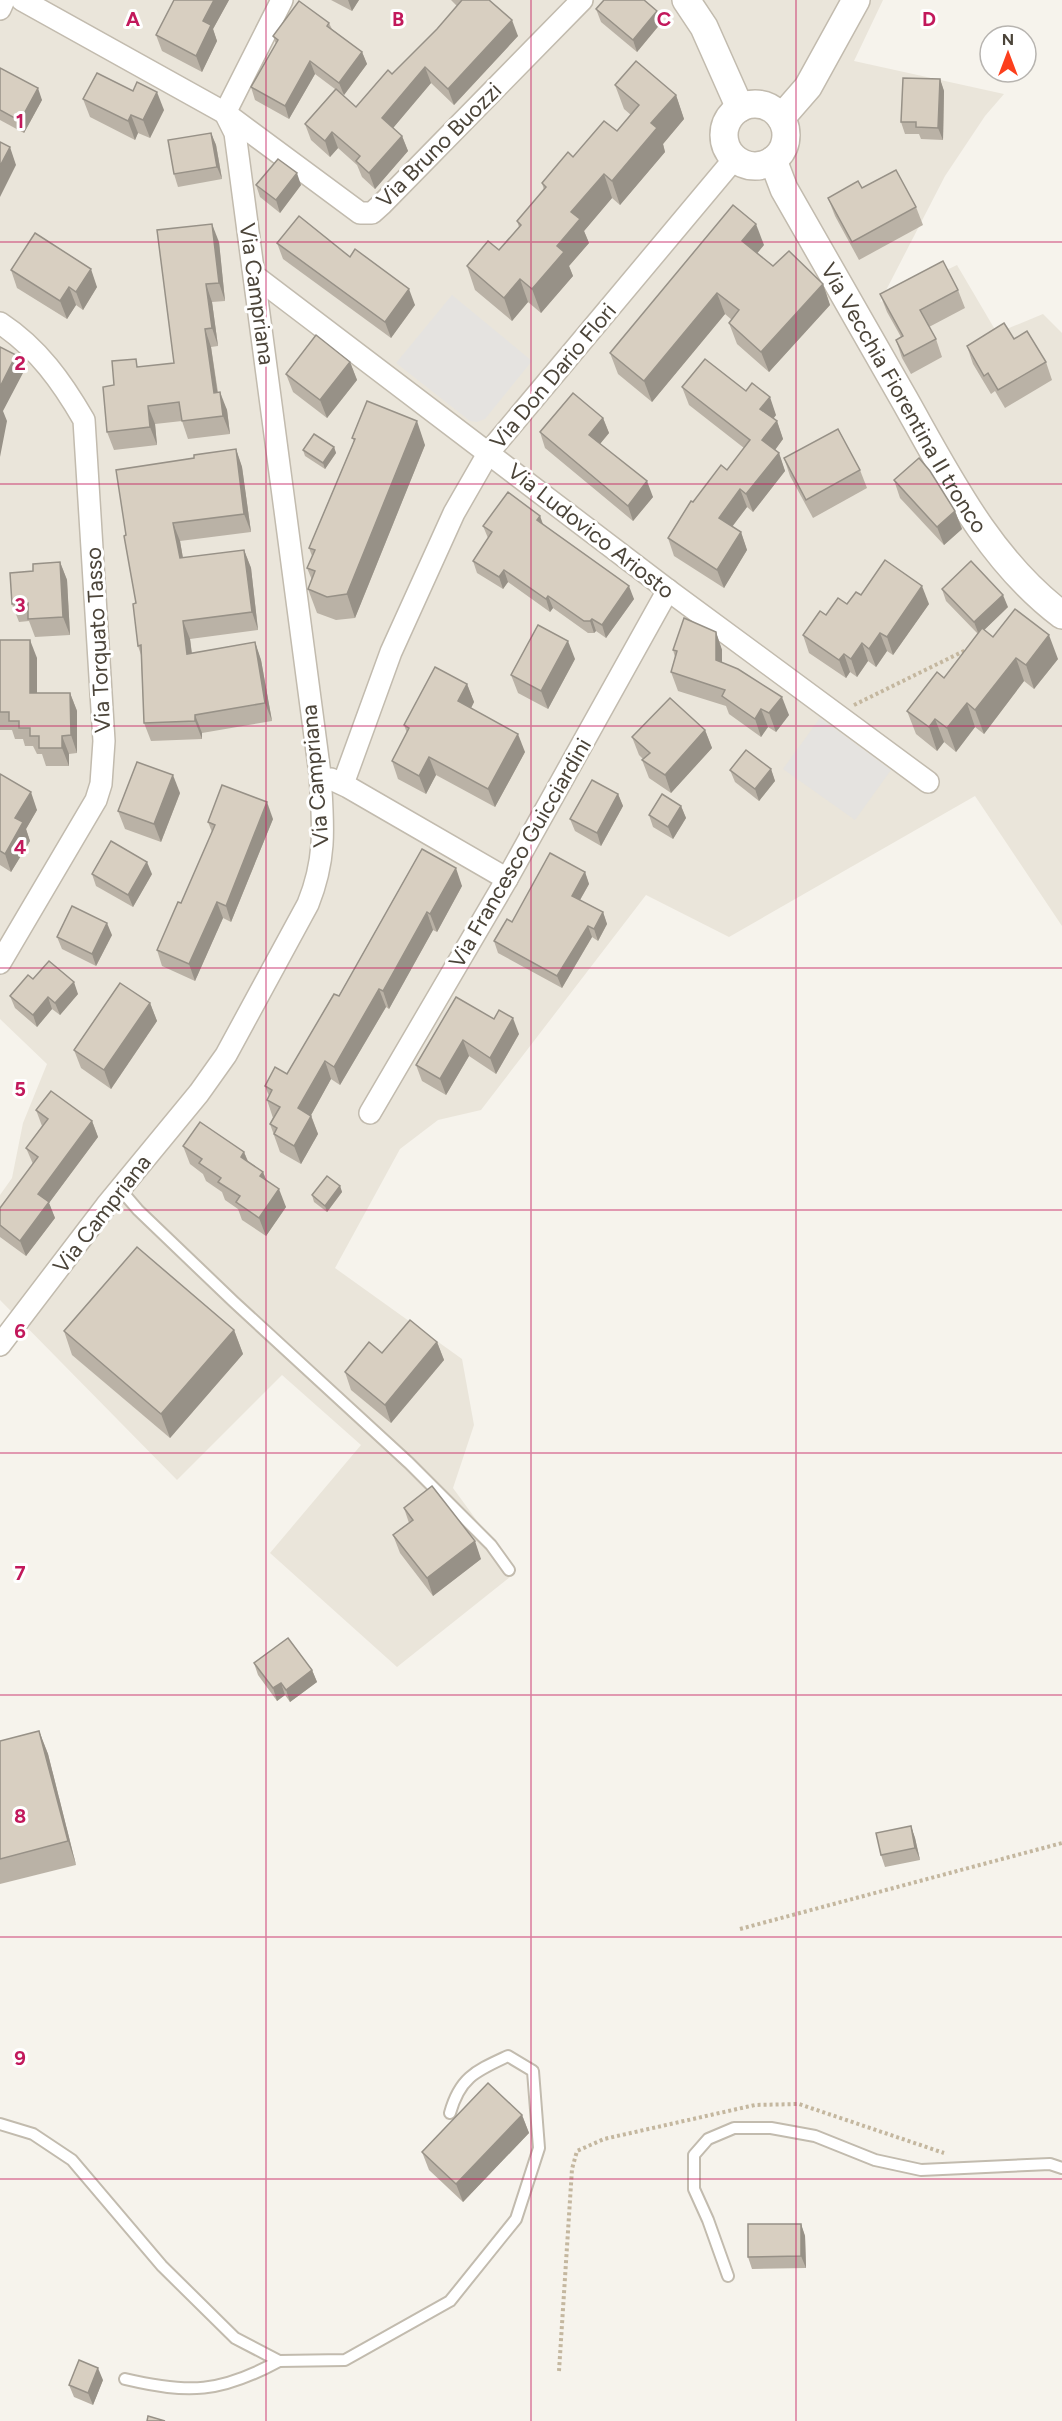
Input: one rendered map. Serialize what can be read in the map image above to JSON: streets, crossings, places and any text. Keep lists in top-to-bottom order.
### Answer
{
  "streets": {
    "street": [
      "Via Bruno Buozzi",
      "Via Campriana",
      "Via Don Dario Flori",
      "Via Vecchia Fiorentina II tronco",
      "Via Ludovico Ariosto",
      "Via Torquato Tasso",
      "Via Francesco Guicciardini"
    ]
  },
  "crossings": [
    ["Via Bruno Buozzi", "Via Campriana"],
    ["Via Campriana", "Via Ludovico Ariosto"],
    ["Via Don Dario Flori", "Via Vecchia Fiorentina II tronco"],
    ["Via Don Dario Flori", "Via Ludovico Ariosto"],
    ["Via Ludovico Ariosto", "Via Francesco Guicciardini"]
  ],
  "north": "top",
  "grid": {
    "columns": [
      "A",
      "B",
      "C",
      "D"
    ],
    "rows": [
      "1",
      "2",
      "3",
      "4",
      "5",
      "6",
      "7",
      "8",
      "9"
    ]
  }
}
